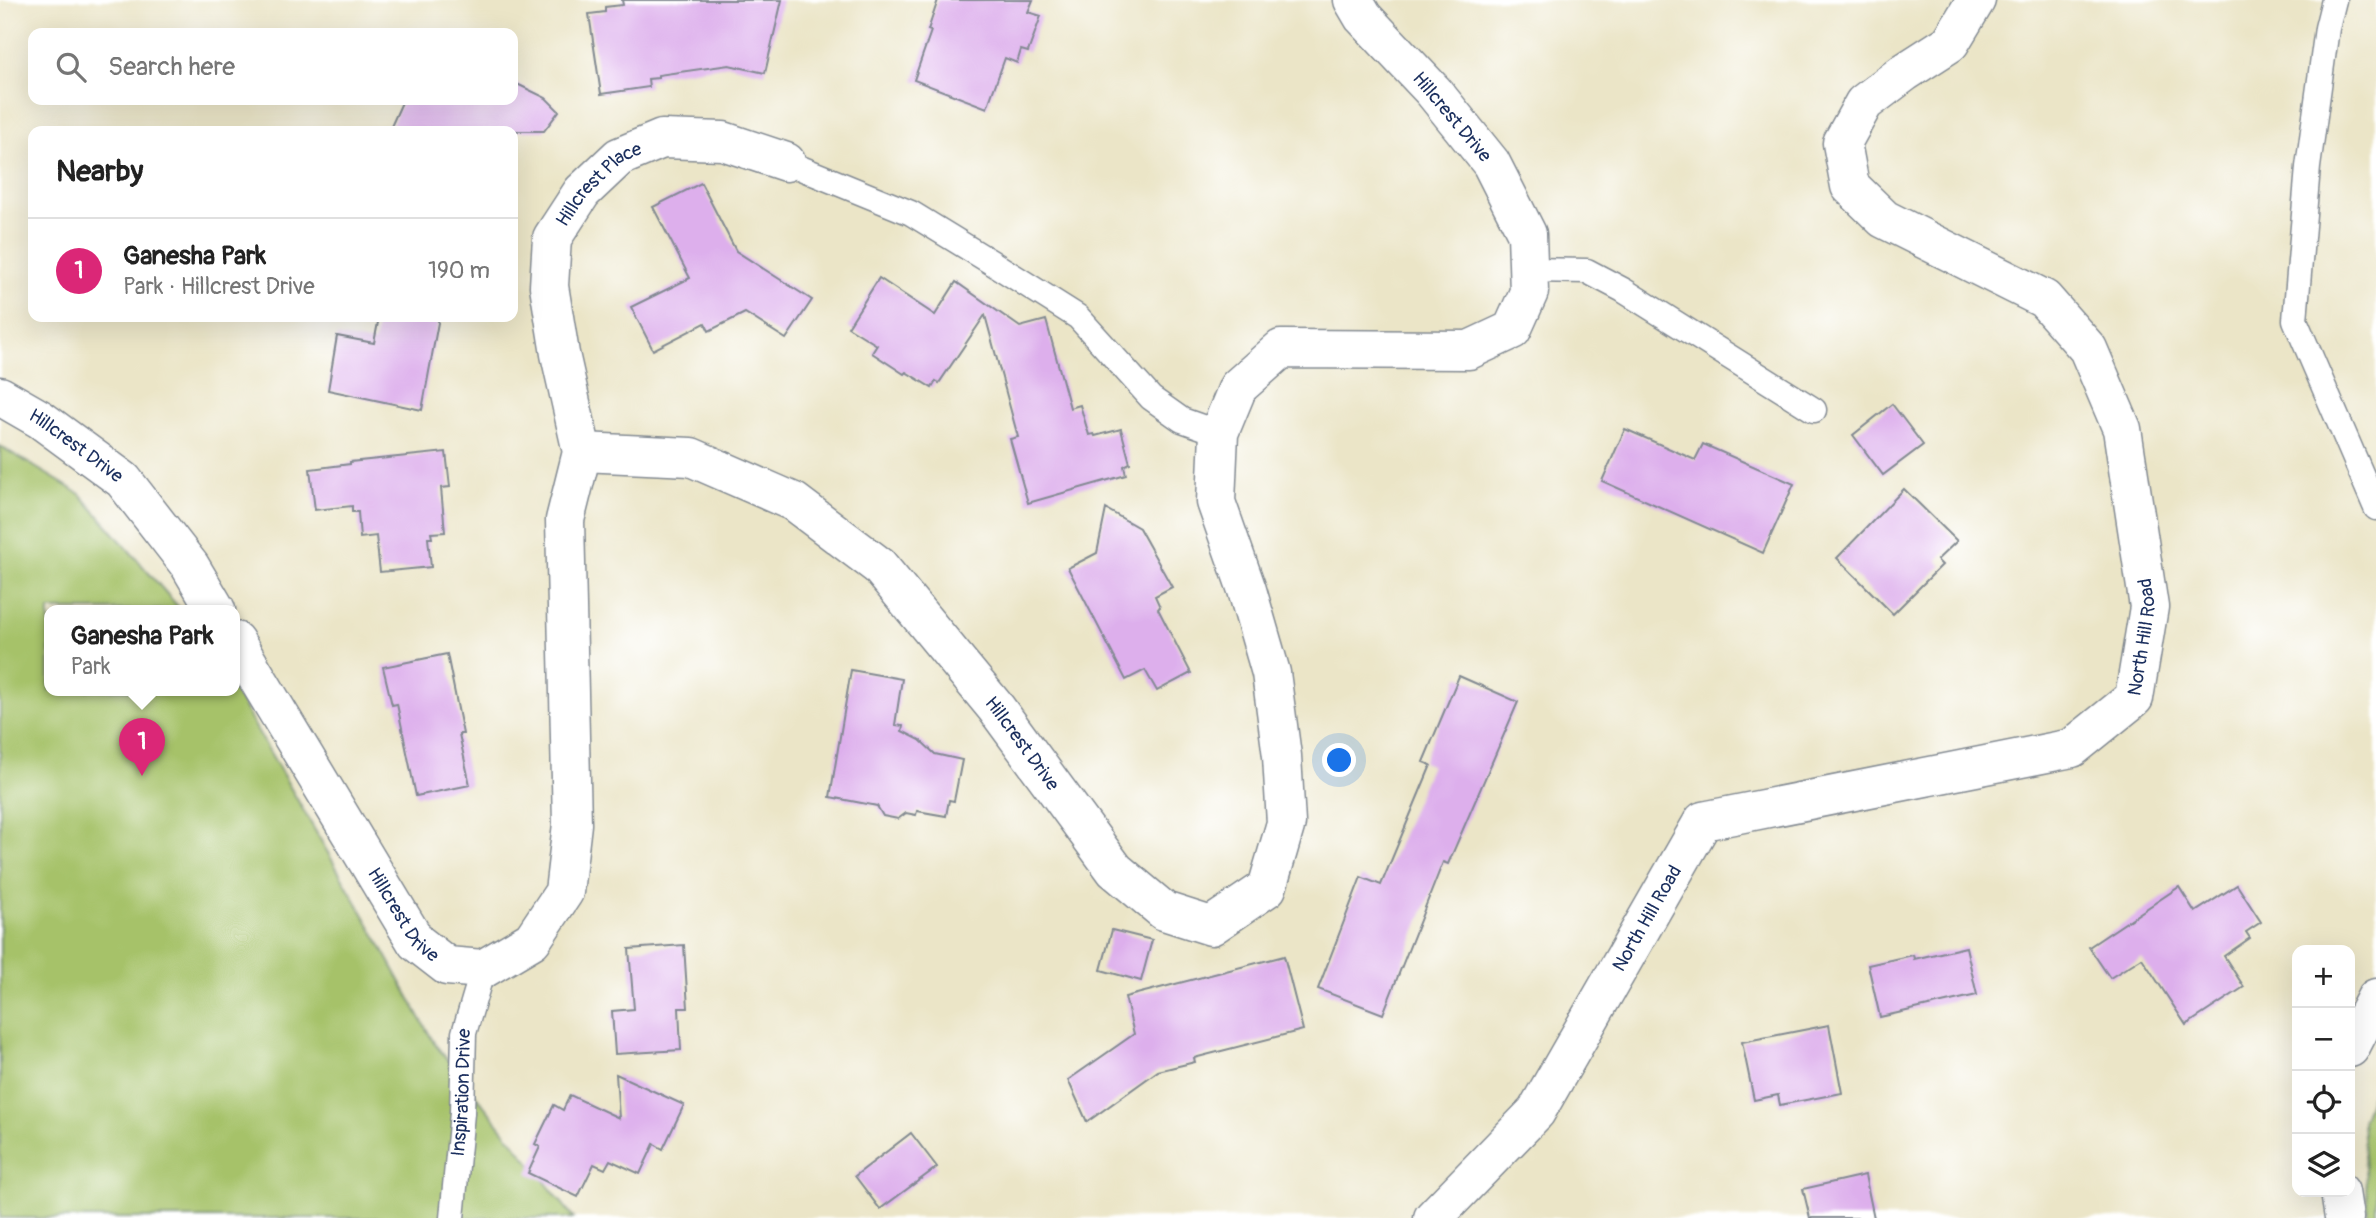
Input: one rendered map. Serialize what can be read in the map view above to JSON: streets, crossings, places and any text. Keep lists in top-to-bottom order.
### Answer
{
  "streets": {
    "street": ["Hillcrest Drive", "Hillcrest Place", "North Hill Road"],
    "lane": ["Inspiration Drive"]
  },
  "crossings": [
    ["Hillcrest Drive", "Hillcrest Place"],
    ["Hillcrest Drive", "Inspiration Drive"]
  ],
  "page": {
    "search": "Search here",
    "heading": "Nearby",
    "list": [
      {
        "mark": "1",
        "name": "Ganesha Park",
        "note": "Park · Hillcrest Drive",
        "value": "190 m"
      }
    ],
    "popup": ["Ganesha Park", "Park"],
    "pins": "1",
    "map_buttons": ["+", "−"]
  }
}
